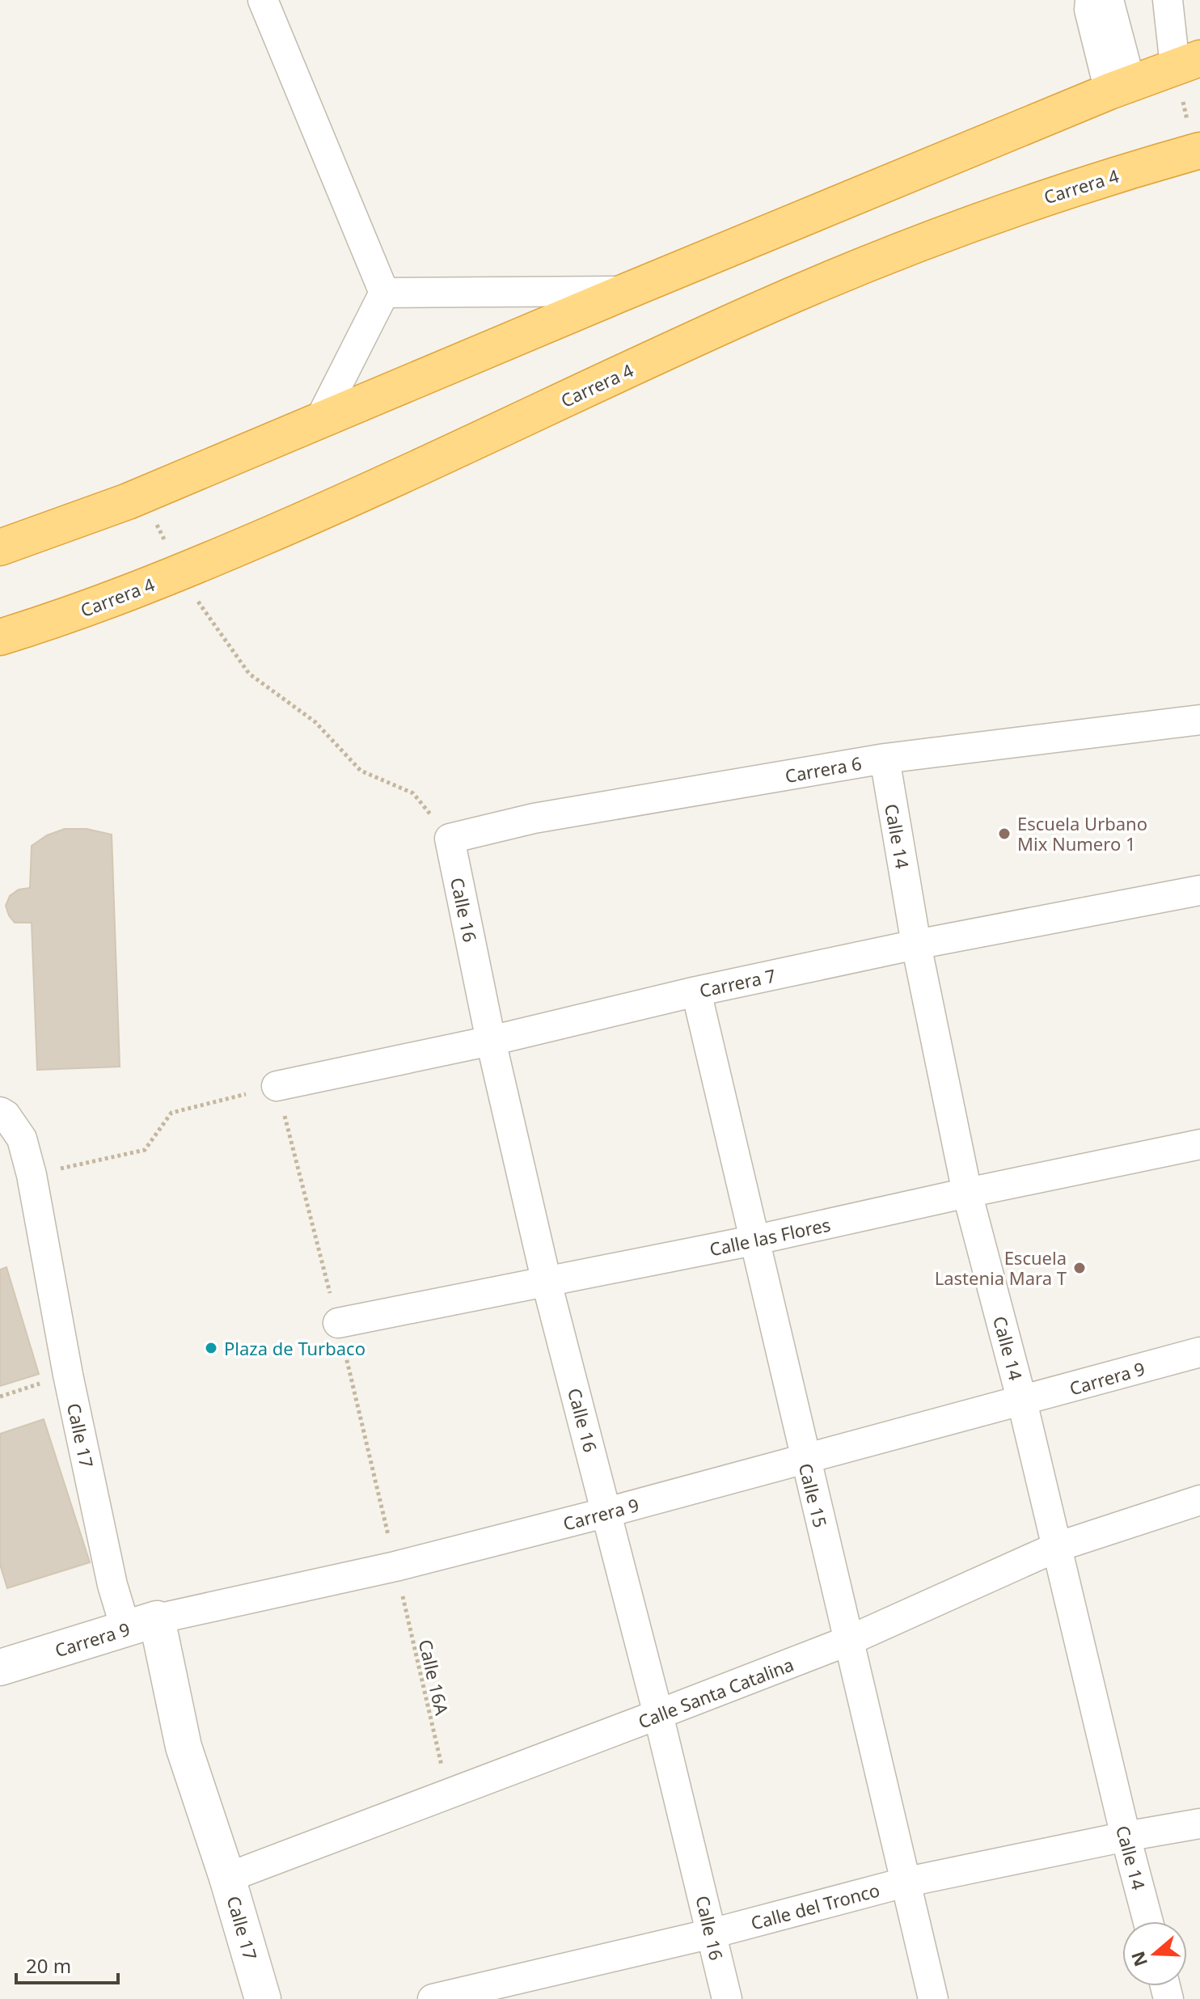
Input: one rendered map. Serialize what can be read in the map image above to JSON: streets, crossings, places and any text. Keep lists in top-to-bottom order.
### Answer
{
  "streets": {
    "highway": ["Carrera 4"],
    "street": [
      "Carrera 6",
      "Calle 14",
      "Calle 16",
      "Carrera 7",
      "Calle las Flores",
      "Carrera 9",
      "Calle 17",
      "Calle 15",
      "Calle Santa Catalina",
      "Calle del Tronco"
    ],
    "path": ["Calle 16A"]
  },
  "crossings": [
    ["Carrera 6", "Calle 14"],
    ["Carrera 6", "Calle 16"],
    ["Calle 14", "Carrera 7"],
    ["Calle 14", "Calle las Flores"],
    ["Calle 14", "Carrera 9"],
    ["Calle 14", "Calle Santa Catalina"],
    ["Calle 14", "Calle del Tronco"],
    ["Calle 16", "Carrera 7"],
    ["Calle 16", "Calle las Flores"],
    ["Calle 16", "Carrera 9"],
    ["Calle 16", "Calle Santa Catalina"],
    ["Calle 16", "Calle del Tronco"],
    ["Carrera 7", "Calle 15"],
    ["Calle las Flores", "Calle 15"],
    ["Carrera 9", "Calle 17"],
    ["Carrera 9", "Calle 15"],
    ["Carrera 9", "Calle 16A"],
    ["Calle 17", "Calle Santa Catalina"],
    ["Calle 15", "Calle Santa Catalina"],
    ["Calle 15", "Calle del Tronco"],
    ["Calle 16A", "Calle Santa Catalina"]
  ],
  "places": ["Escuela Urbano Mix Numero 1", "Escuela Lastenia Mara T", "Plaza de Turbaco"],
  "scale_bar": "20 m",
  "north": "left"
}
